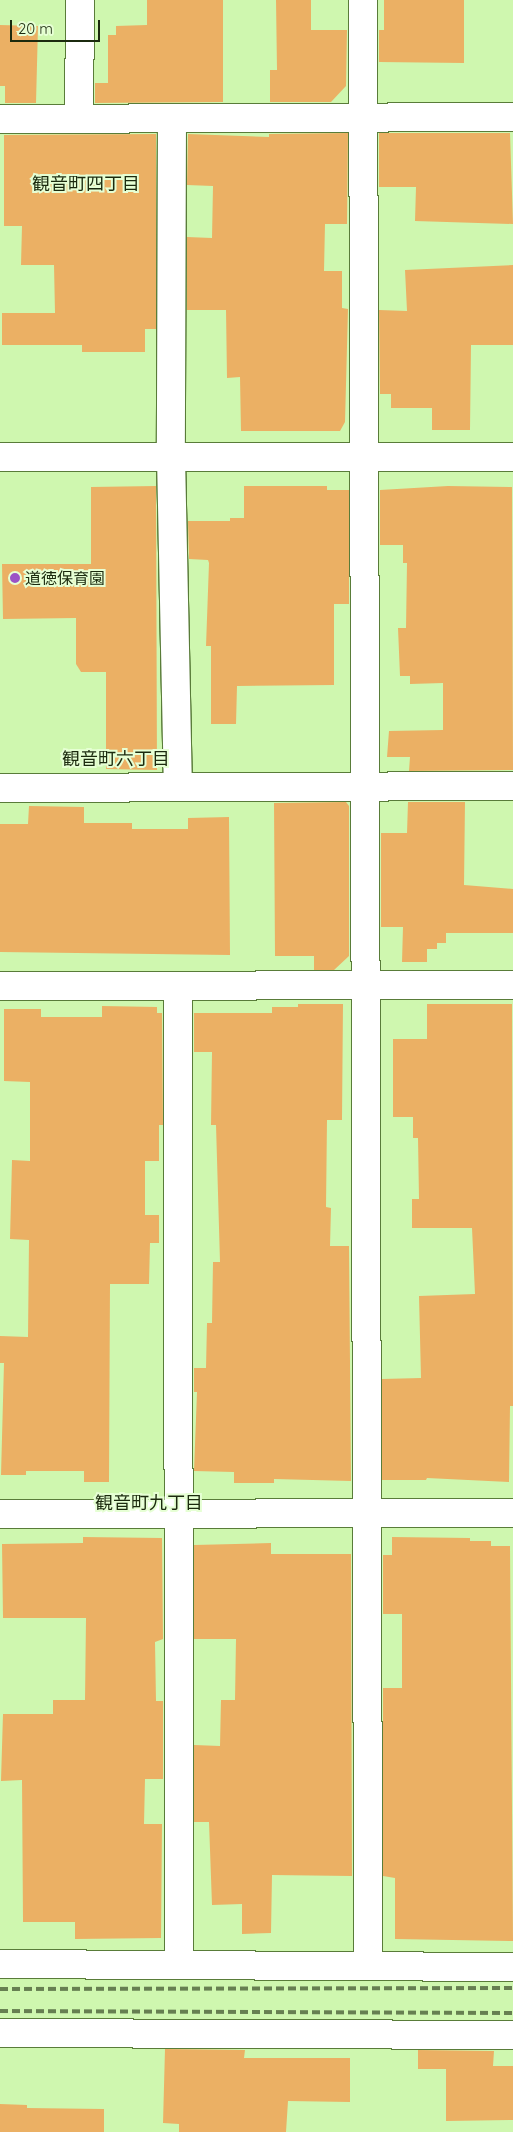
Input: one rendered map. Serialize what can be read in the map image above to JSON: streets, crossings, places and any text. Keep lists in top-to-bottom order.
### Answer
{
  "districts": ["観音町四丁目", "観音町六丁目", "観音町九丁目"],
  "places": ["道徳保育園"],
  "scale_bar": "20 m"
}
